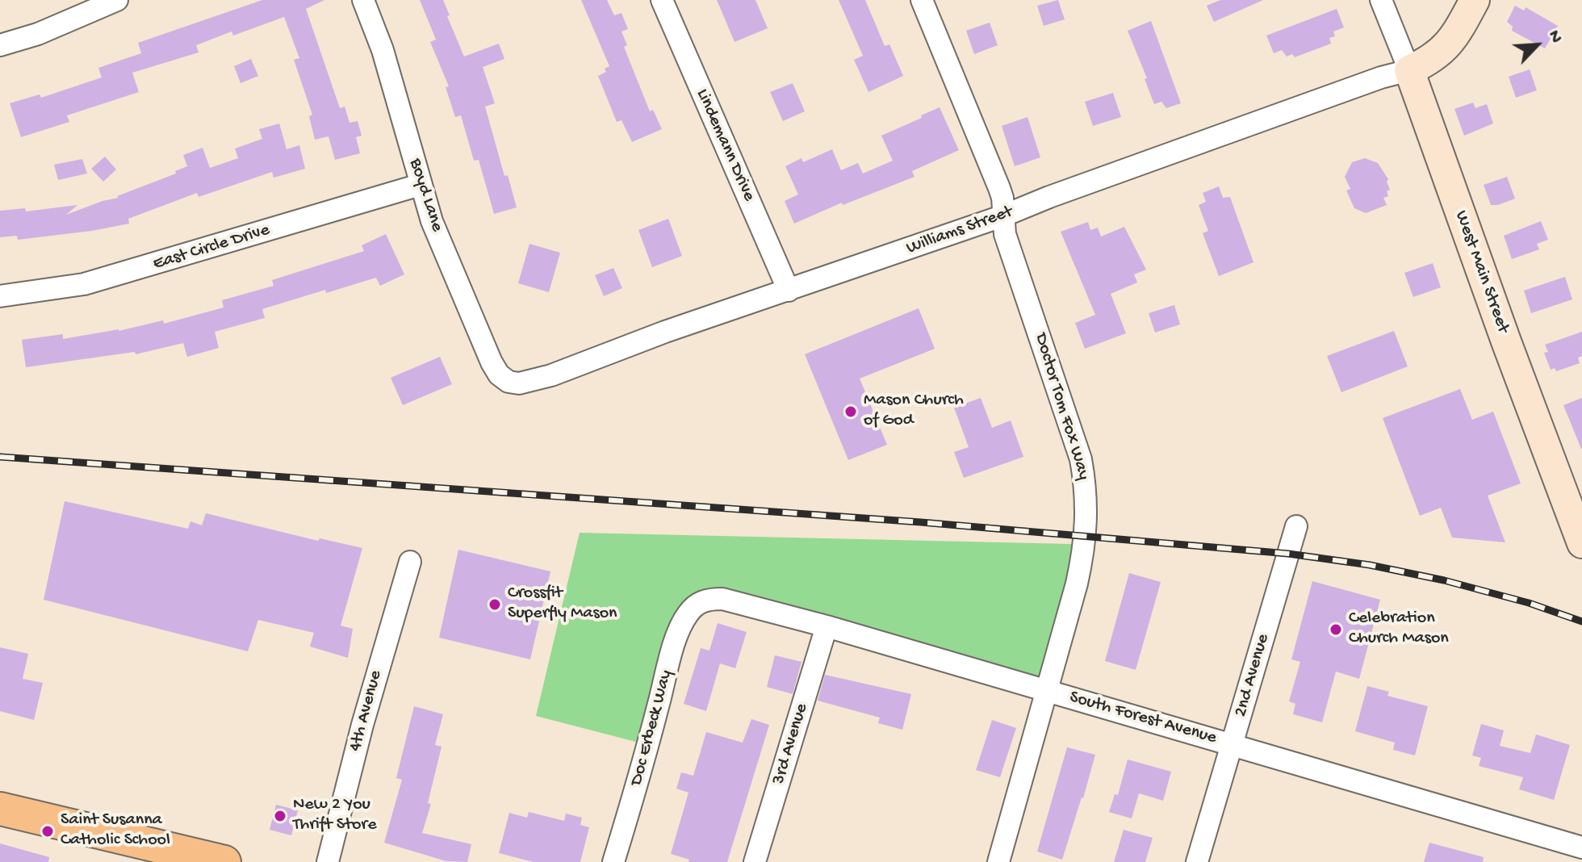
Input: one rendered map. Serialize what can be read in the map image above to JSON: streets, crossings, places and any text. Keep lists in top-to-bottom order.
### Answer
{
  "streets": {
    "main road": ["West Main Street"],
    "street": [
      "Lindemann Drive",
      "Boyd Lane",
      "Williams Street",
      "East Circle Drive",
      "Doctor Tom Fox Way",
      "2nd Avenue",
      "4th Avenue",
      "South Forest Avenue",
      "Doc Erbeck Way",
      "3rd Avenue"
    ]
  },
  "crossings": [
    ["Lindemann Drive", "Williams Street"],
    ["Boyd Lane", "Williams Street"],
    ["Boyd Lane", "East Circle Drive"],
    ["Williams Street", "West Main Street"],
    ["Williams Street", "Doctor Tom Fox Way"],
    ["Doctor Tom Fox Way", "South Forest Avenue"],
    ["2nd Avenue", "South Forest Avenue"],
    ["South Forest Avenue", "Doc Erbeck Way"],
    ["South Forest Avenue", "3rd Avenue"]
  ],
  "places": [
    "Mason Church of God",
    "Crossfit Superfly Mason",
    "Celebration Church Mason",
    "New 2 You Thrift Store",
    "Saint Susanna Catholic School"
  ],
  "north": "top right"
}
